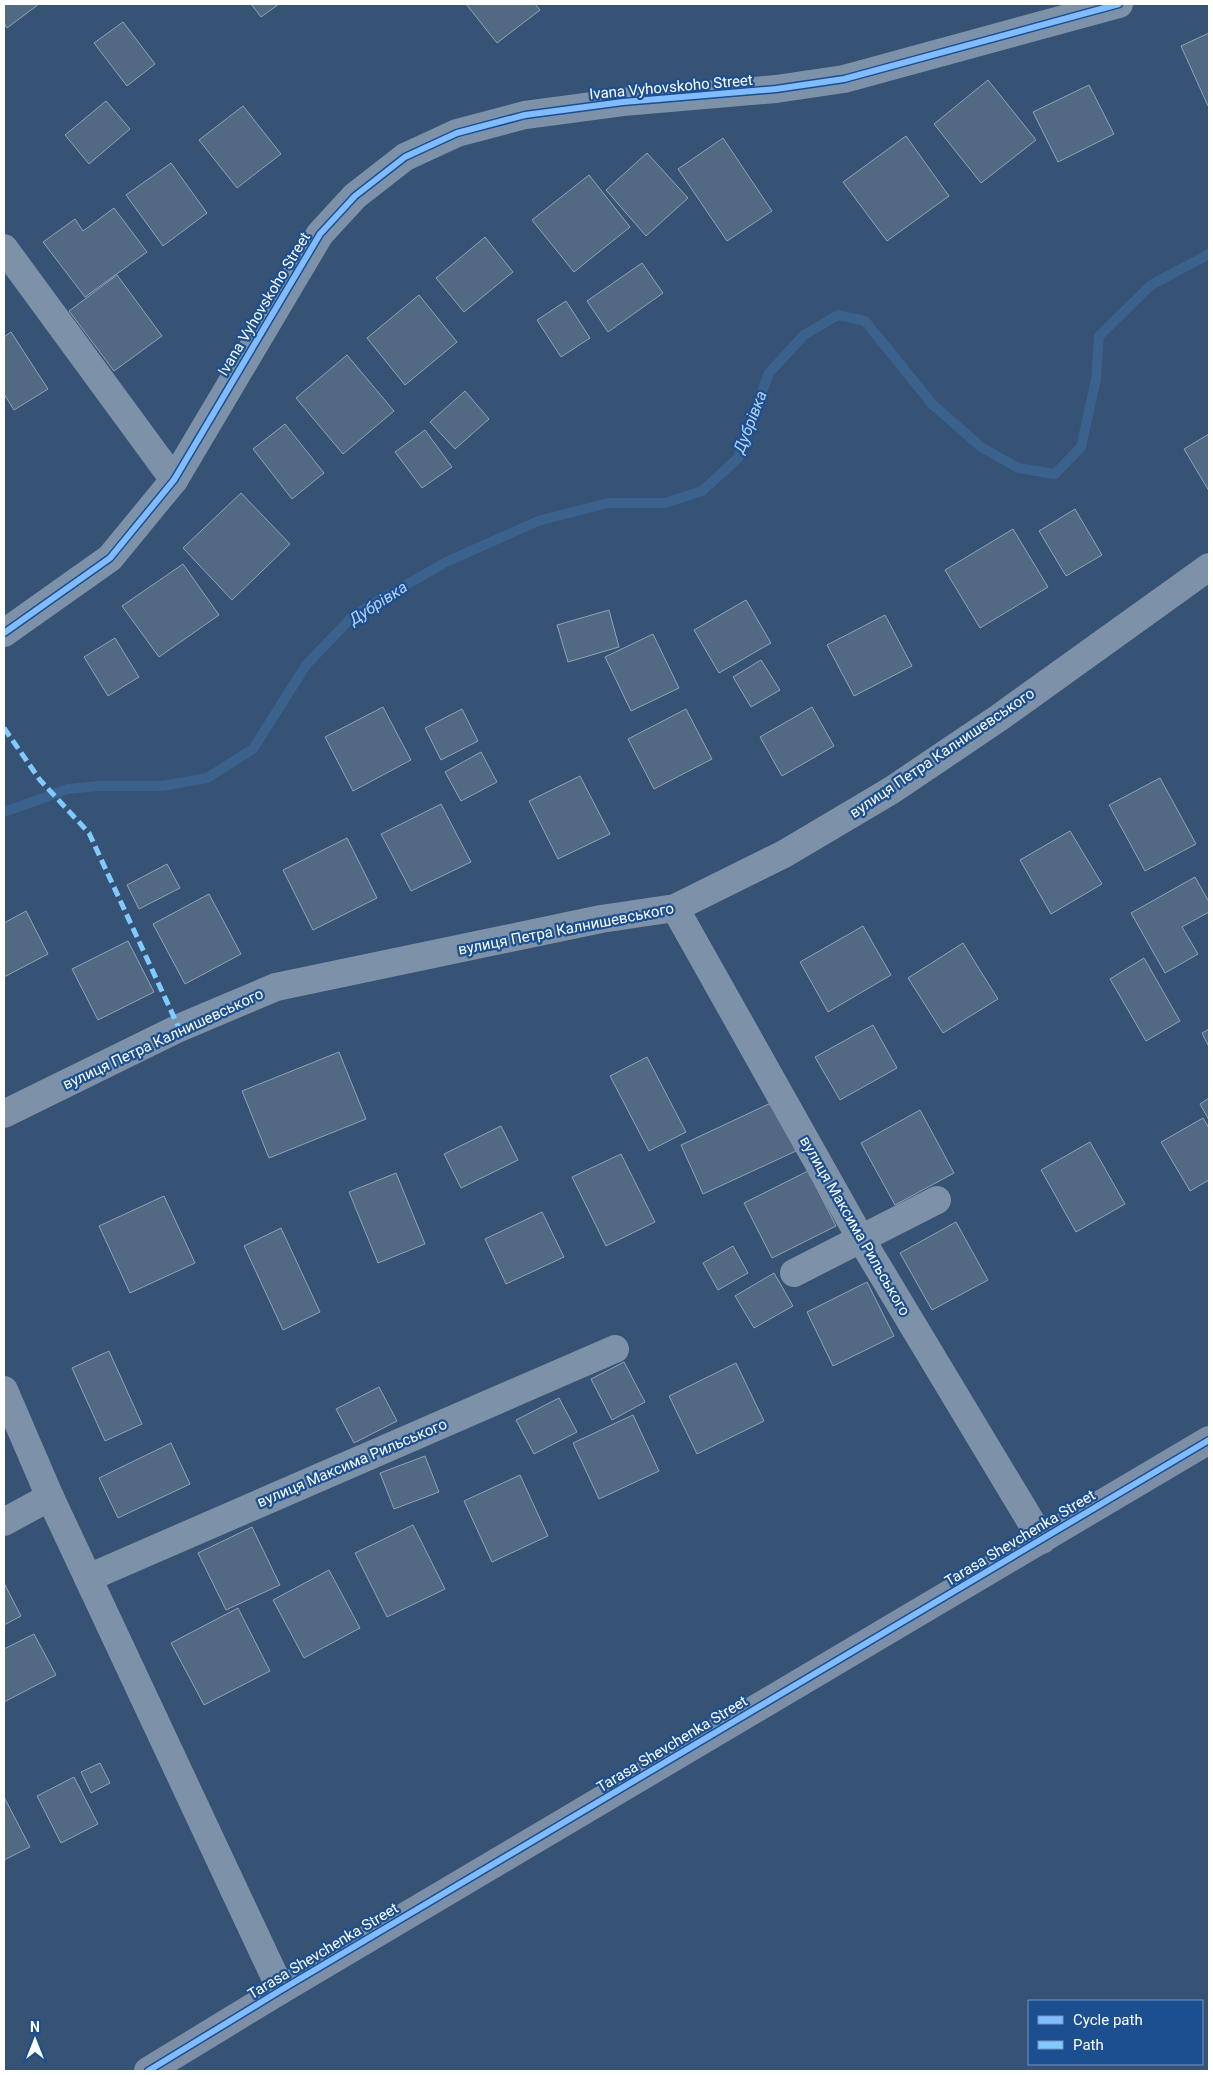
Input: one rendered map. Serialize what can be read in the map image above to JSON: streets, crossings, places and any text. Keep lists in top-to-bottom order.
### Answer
{
  "streets": {
    "main road": ["Tarasa Shevchenka Street"],
    "street": ["Ivana Vyhovskoho Street", "вулиця Петра Калнишевського", "вулиця Максима Рильського"]
  },
  "crossings": [
    ["вулиця Петра Калнишевського", "вулиця Максима Рильського"],
    ["вулиця Максима Рильського", "Tarasa Shevchenka Street"]
  ],
  "water": ["Дубрівка"],
  "legend": ["Cycle path", "Path"],
  "north": "top"
}
